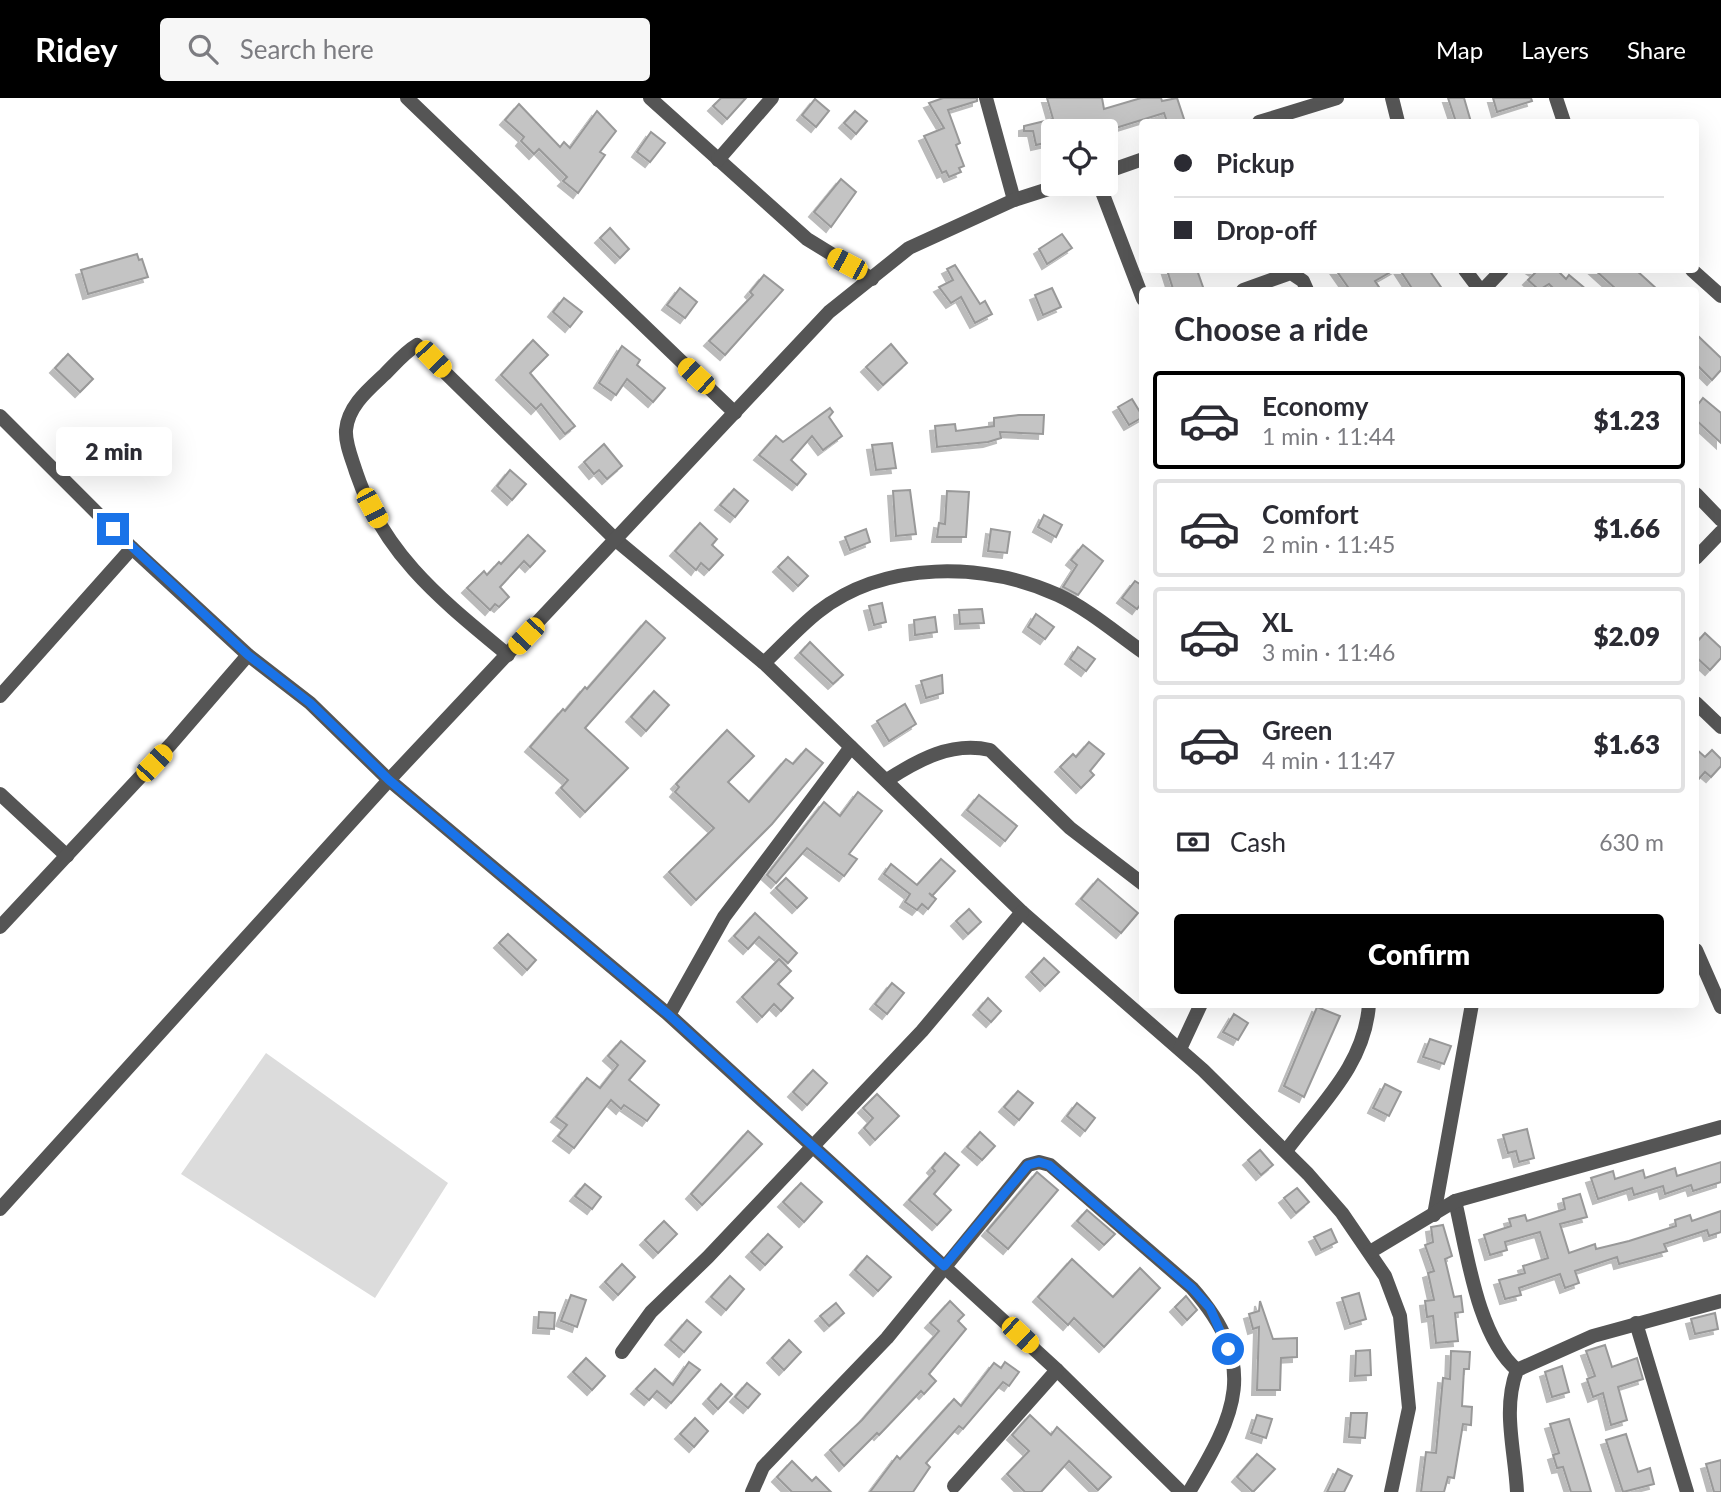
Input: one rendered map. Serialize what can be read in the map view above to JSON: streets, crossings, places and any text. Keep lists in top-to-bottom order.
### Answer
{
  "page": {
    "header": "Ridey",
    "search": "Search here",
    "nav": ["Map", "Layers", "Share"],
    "banner": ["Pickup", "Drop-off"],
    "heading": "Choose a ride",
    "list": [
      {
        "name": "Economy",
        "note": "1 min · 11:44",
        "value": "$1.23"
      },
      {
        "name": "Comfort",
        "note": "2 min · 11:45",
        "value": "$1.66"
      },
      {
        "name": "XL",
        "note": "3 min · 11:46",
        "value": "$2.09"
      },
      {
        "name": "Green",
        "note": "4 min · 11:47",
        "value": "$1.63"
      }
    ],
    "bubble": "2 min",
    "pay": ["Cash", "630 m"],
    "buttons": "Confirm"
  }
}
